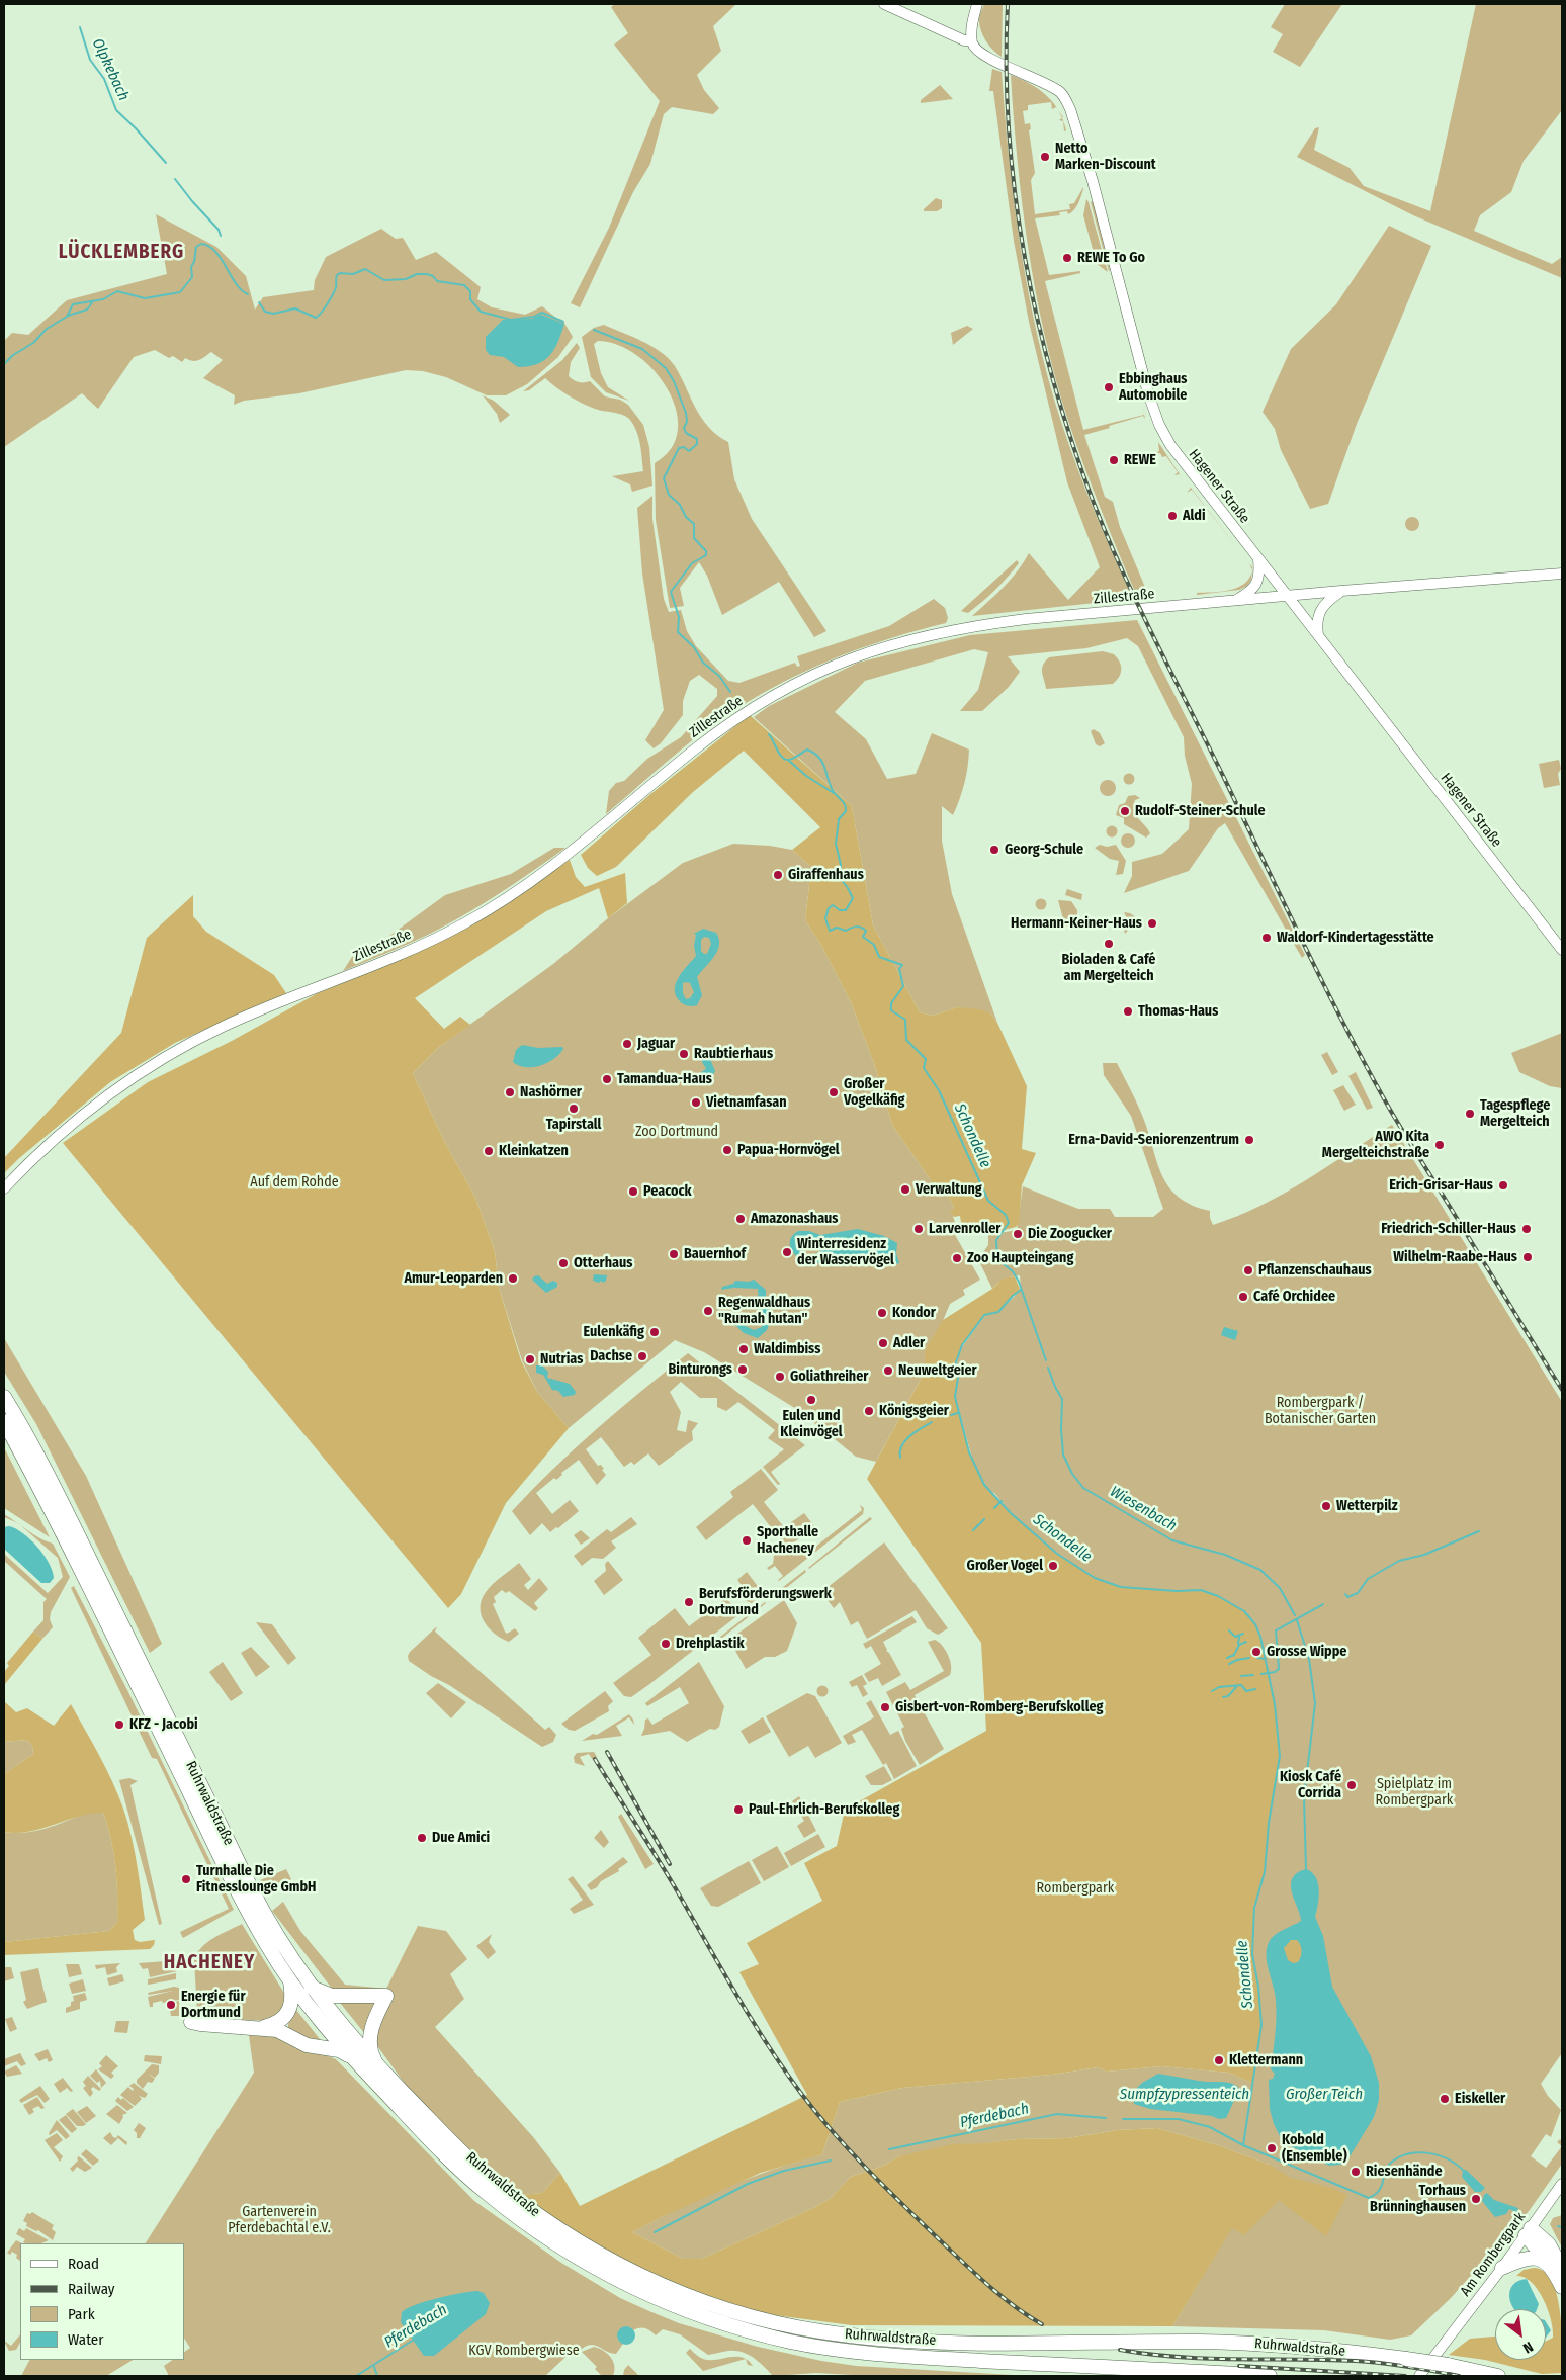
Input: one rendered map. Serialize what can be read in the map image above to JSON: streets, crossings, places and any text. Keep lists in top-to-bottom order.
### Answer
{
  "streets": {
    "highway": ["Ruhrwaldstraße"],
    "main road": ["Hagener Straße", "Zillestraße", "Am Rombergpark"]
  },
  "crossings": [
    ["Hagener Straße", "Zillestraße"]
  ],
  "districts": ["LÜCKLEMBERG", "HACHENEY"],
  "water": [
    "Olpkebach",
    "Schondelle",
    "Wiesenbach",
    "Sumpfzypressenteich",
    "Großer Teich",
    "Pferdebach"
  ],
  "parks": [
    "Zoo Dortmund",
    "Auf dem Rohde",
    "Rombergpark / Botanischer Garten",
    "Spielplatz im Rombergpark",
    "Rombergpark",
    "Gartenverein Pferdebachtal e.V.",
    "KGV Rombergwiese"
  ],
  "places": [
    "Netto Marken-Discount",
    "REWE To Go",
    "Ebbinghaus Automobile",
    "REWE",
    "Aldi",
    "Rudolf-Steiner-Schule",
    "Georg-Schule",
    "Giraffenhaus",
    "Hermann-Keiner-Haus",
    "Waldorf-Kindertagesstätte",
    "Bioladen & Café am Mergelteich",
    "Thomas-Haus",
    "Jaguar",
    "Raubtierhaus",
    "Tamandua-Haus",
    "Nashörner",
    "Großer Vogelkäfig",
    "Vietnamfasan",
    "Tapirstall",
    "Tagespflege Mergelteich",
    "Erna-David-Seniorenzentrum",
    "AWO Kita Mergelteichstraße",
    "Papua-Hornvögel",
    "Kleinkatzen",
    "Erich-Grisar-Haus",
    "Verwaltung",
    "Peacock",
    "Amazonashaus",
    "Larvenroller",
    "Friedrich-Schiller-Haus",
    "Die Zoogucker",
    "Winterresidenz der Wasservögel",
    "Bauernhof",
    "Wilhelm-Raabe-Haus",
    "Zoo Haupteingang",
    "Otterhaus",
    "Pflanzenschauhaus",
    "Amur-Leoparden",
    "Café Orchidee",
    "Regenwaldhaus \"Rumah hutan\"",
    "Kondor",
    "Eulenkäfig",
    "Adler",
    "Waldimbiss",
    "Dachse",
    "Nutrias",
    "Binturongs",
    "Neuweltgeier",
    "Goliathreiher",
    "Eulen und Kleinvögel",
    "Königsgeier",
    "Wetterpilz",
    "Sporthalle Hacheney",
    "Großer Vogel",
    "Berufsförderungswerk Dortmund",
    "Drehplastik",
    "Grosse Wippe",
    "Gisbert-von-Romberg-Berufskolleg",
    "KFZ - Jacobi",
    "Kiosk Café Corrida",
    "Paul-Ehrlich-Berufskolleg",
    "Due Amici",
    "Turnhalle Die Fitnesslounge GmbH",
    "Energie für Dortmund",
    "Klettermann",
    "Eiskeller",
    "Kobold (Ensemble)",
    "Riesenhände",
    "Torhaus Brünninghausen"
  ],
  "legend": [
    "Road",
    "Railway",
    "Park",
    "Water"
  ],
  "north": "bottom right"
}
